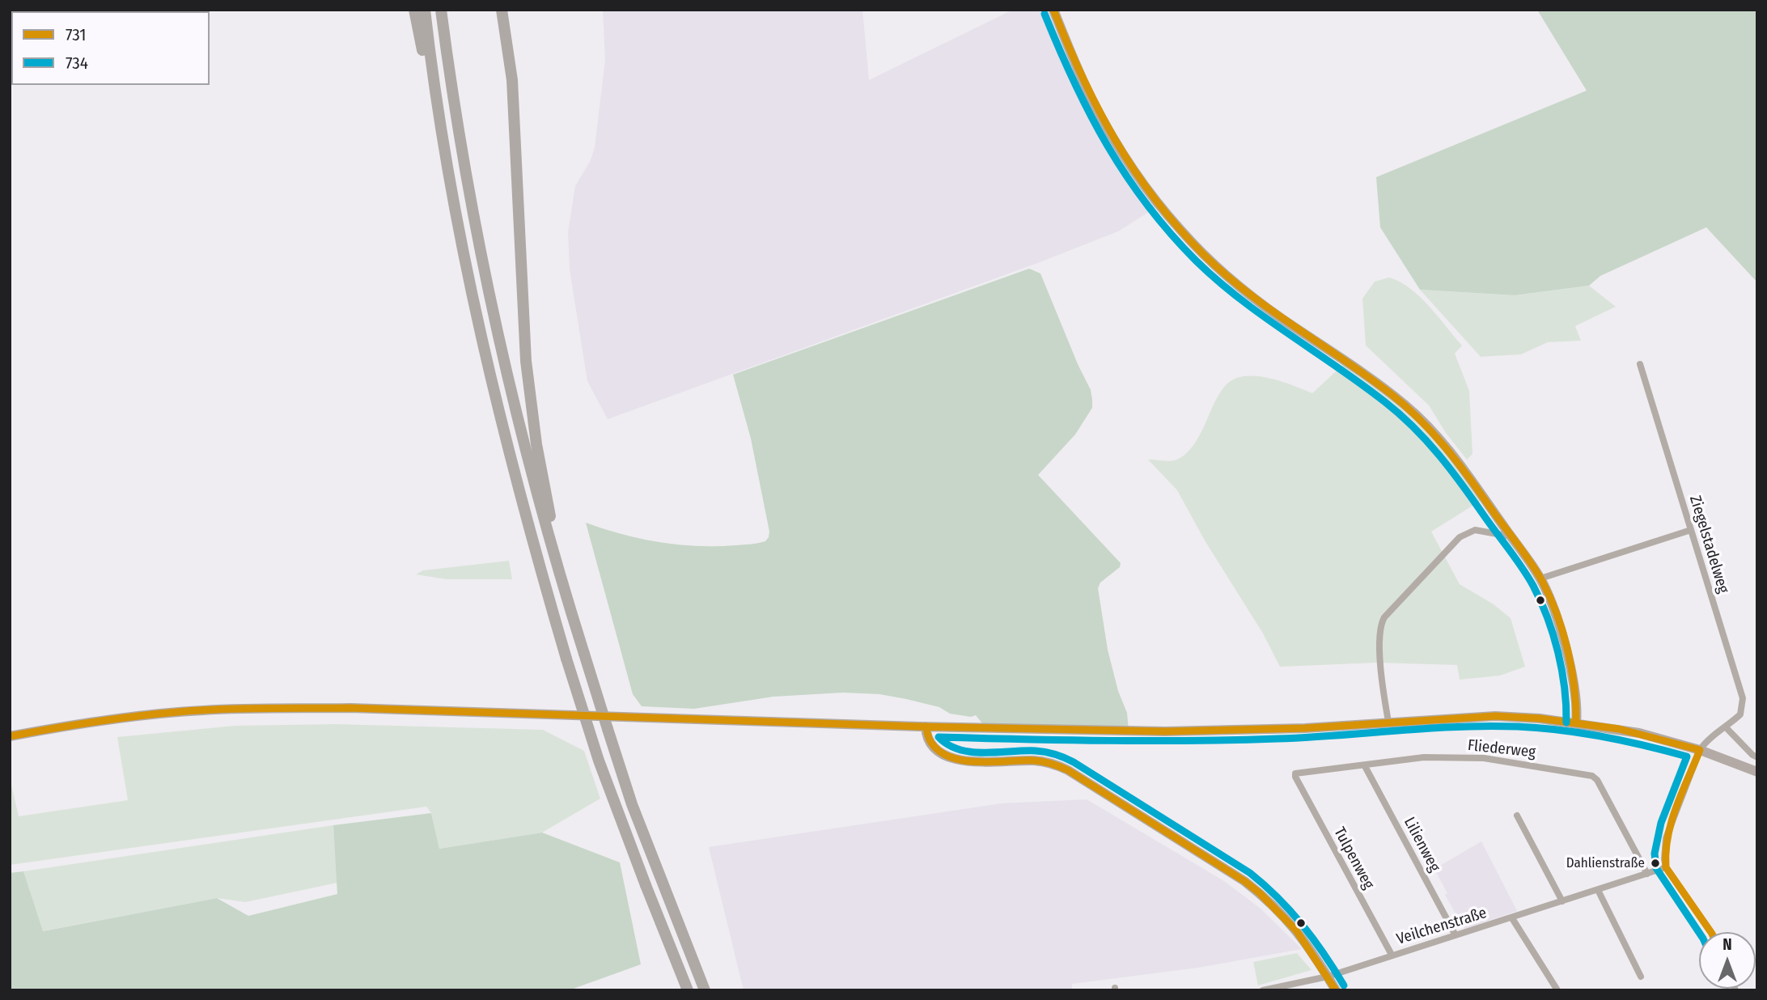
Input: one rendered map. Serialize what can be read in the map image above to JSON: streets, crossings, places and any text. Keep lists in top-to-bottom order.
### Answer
{
  "streets": {
    "street": [
      "Ziegelstadelweg",
      "Fliederweg",
      "Lilienweg",
      "Tulpenweg",
      "Veilchenstraße"
    ]
  },
  "crossings": [
    ["Fliederweg", "Lilienweg"],
    ["Fliederweg", "Tulpenweg"],
    ["Fliederweg", "Veilchenstraße"],
    ["Lilienweg", "Veilchenstraße"],
    ["Tulpenweg", "Veilchenstraße"]
  ],
  "places": ["Dahlienstraße"],
  "lines": ["transit line 731", "transit line 734"],
  "legend": ["731", "734"],
  "north": "top"
}
